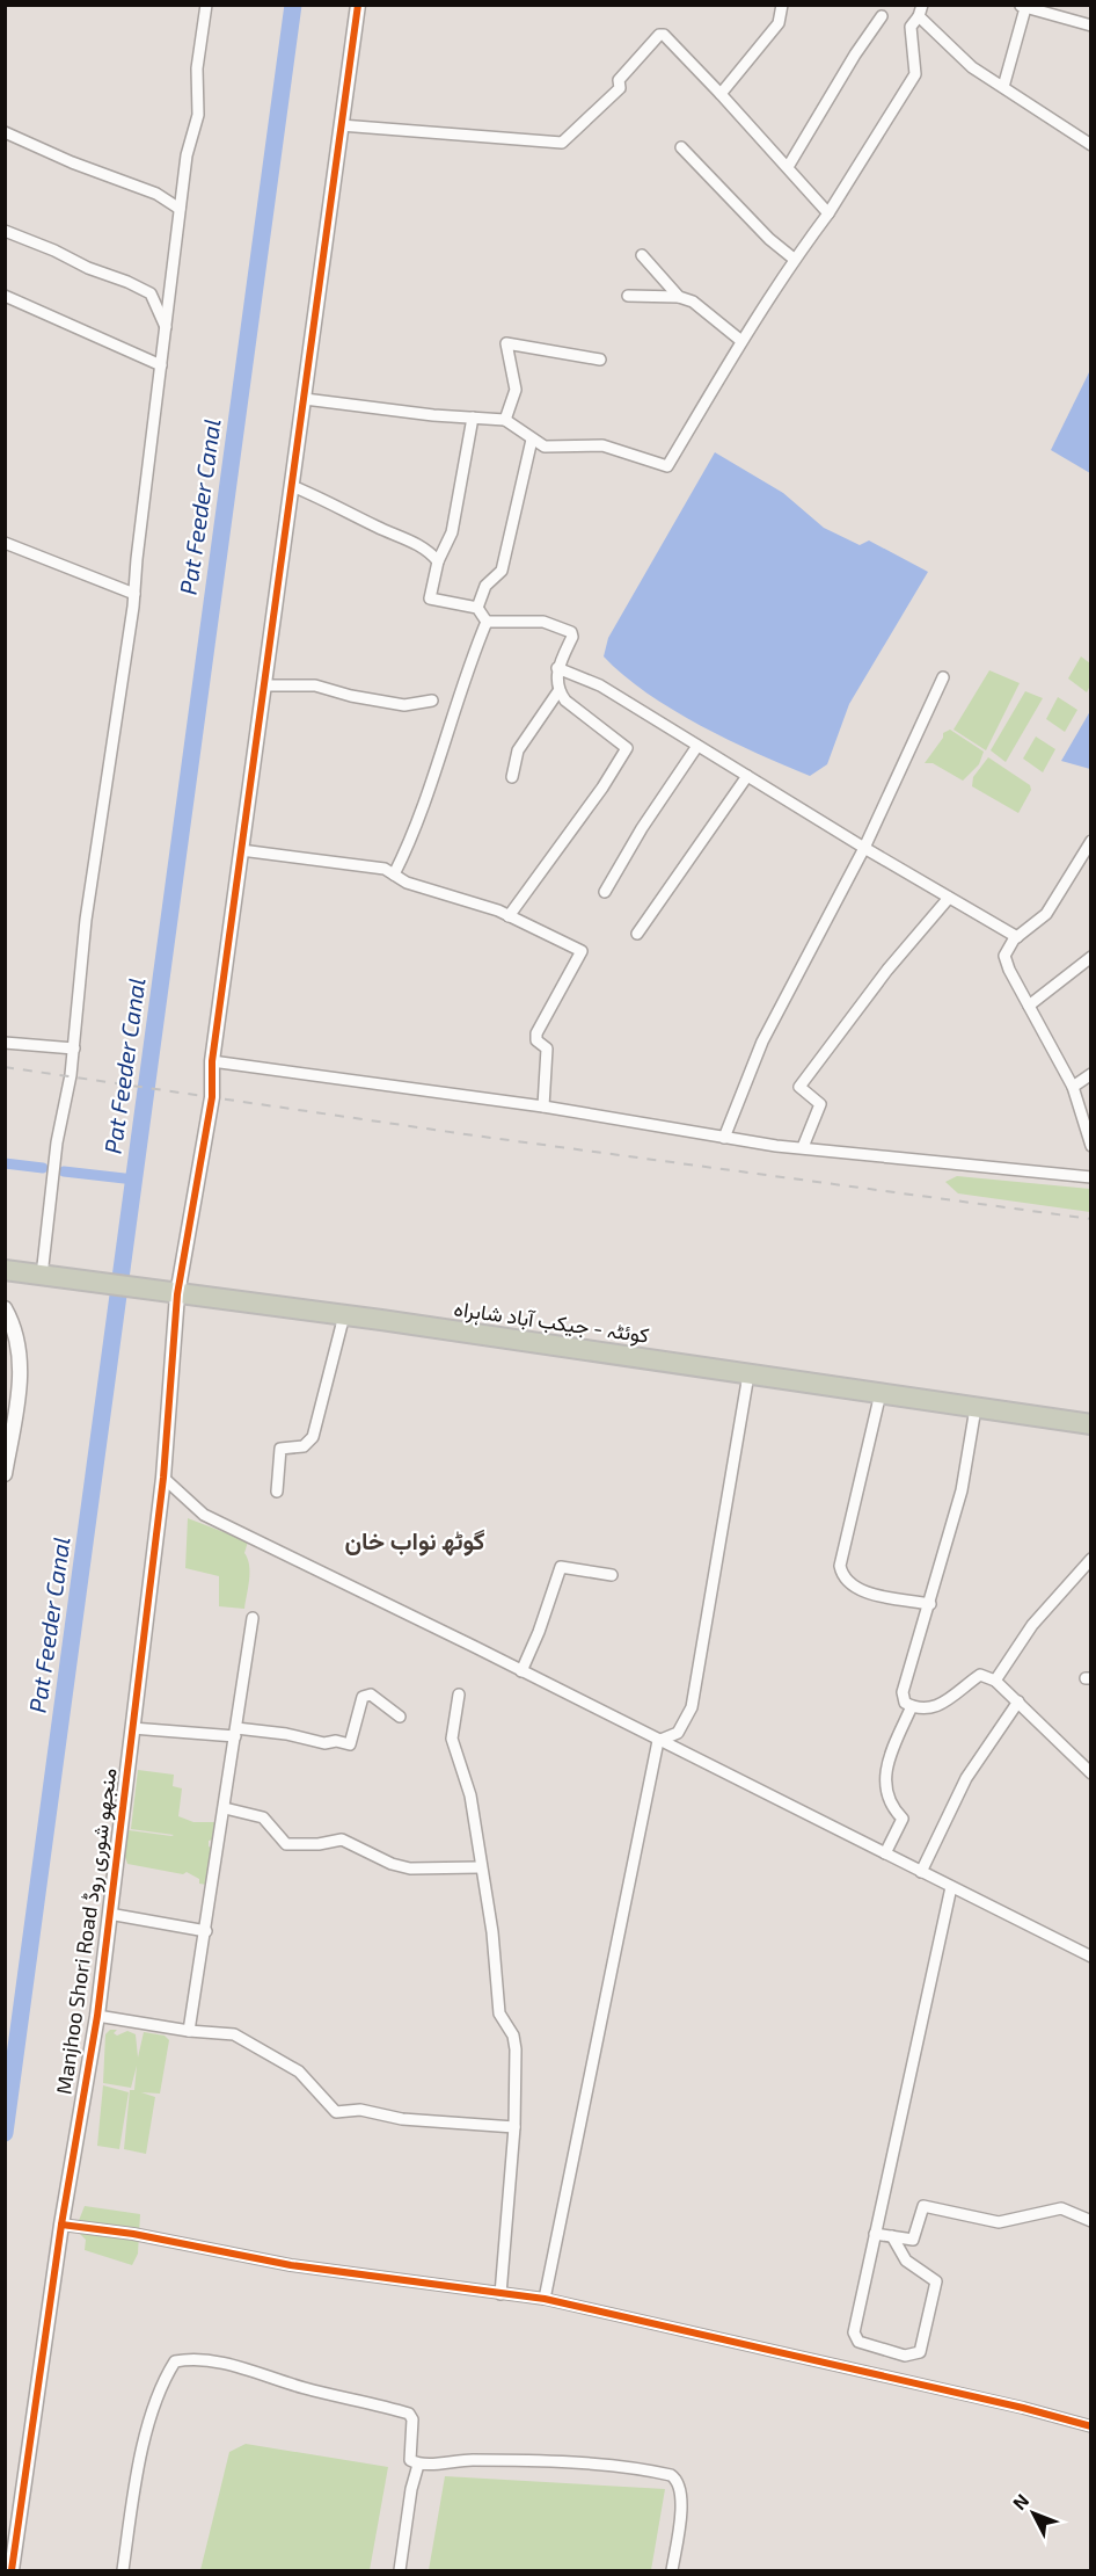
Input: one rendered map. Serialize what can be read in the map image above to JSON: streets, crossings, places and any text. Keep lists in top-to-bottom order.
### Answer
{
  "streets": {
    "highway": ["کوئٹہ - جیکب آباد شاہراہ"],
    "street": ["Manjhoo Shori Road منجھو شوری روڈ"]
  },
  "crossings": [
    ["کوئٹہ - جیکب آباد شاہراہ", "Manjhoo Shori Road منجھو شوری روڈ"]
  ],
  "districts": ["گوٹھ نواب خان"],
  "water": ["Pat Feeder Canal"],
  "north": "top left"
}
